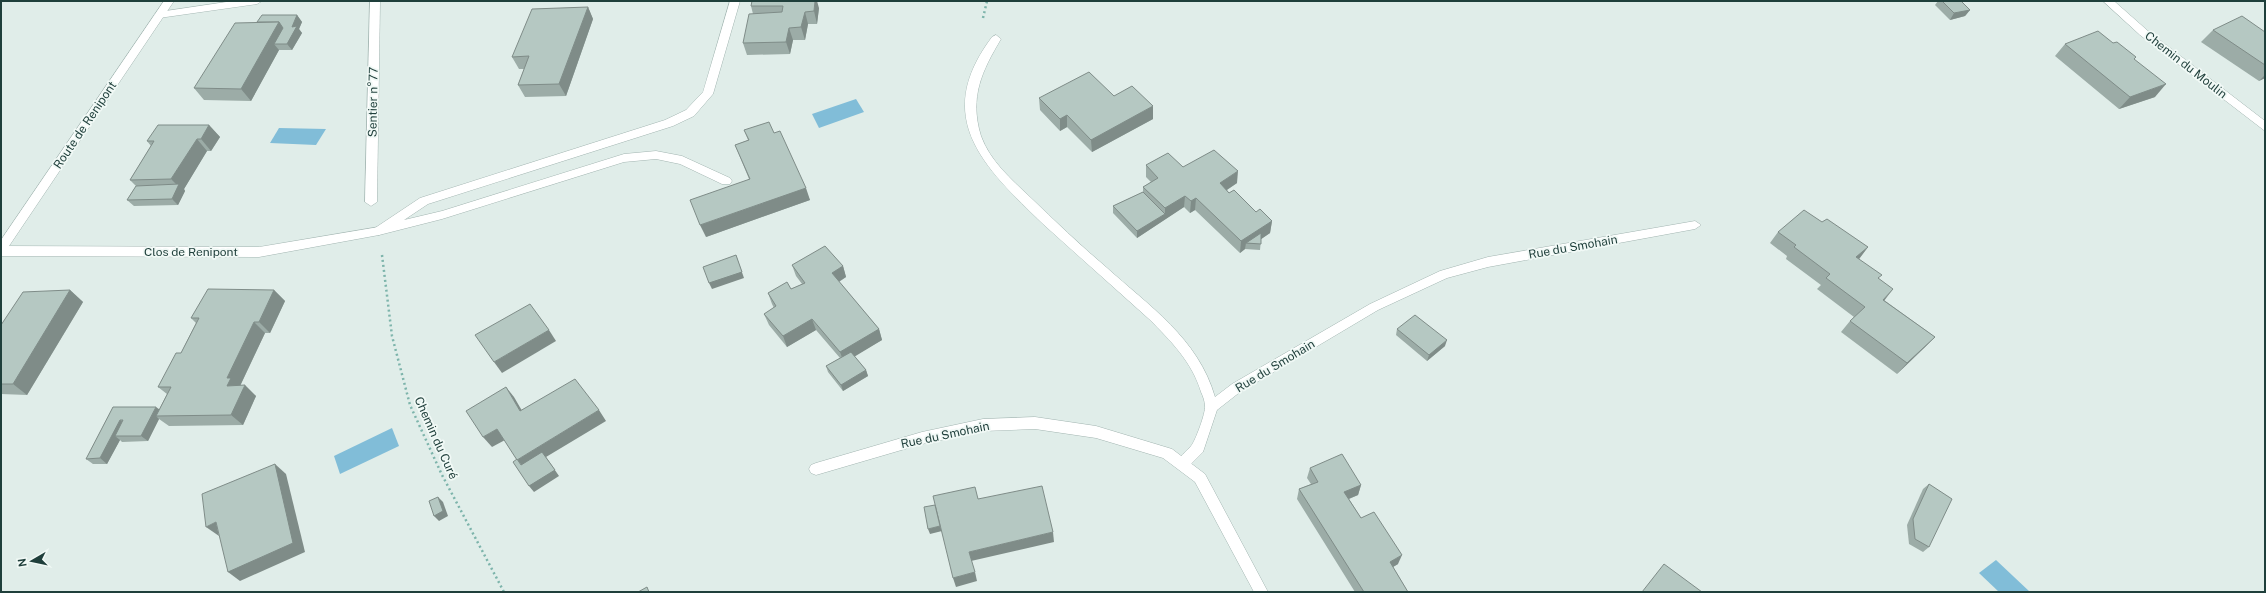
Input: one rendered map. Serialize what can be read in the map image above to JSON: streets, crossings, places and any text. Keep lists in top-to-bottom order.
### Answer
{
  "streets": {
    "street": [
      "Chemin du Moulin",
      "Sentier n°77",
      "Route de Renipont",
      "Rue du Smohain",
      "Clos de Renipont"
    ],
    "path": ["Chemin du Curé"]
  },
  "crossings": [
    ["Route de Renipont", "Clos de Renipont"],
    ["Clos de Renipont", "Chemin du Curé"]
  ],
  "north": "left"
}
